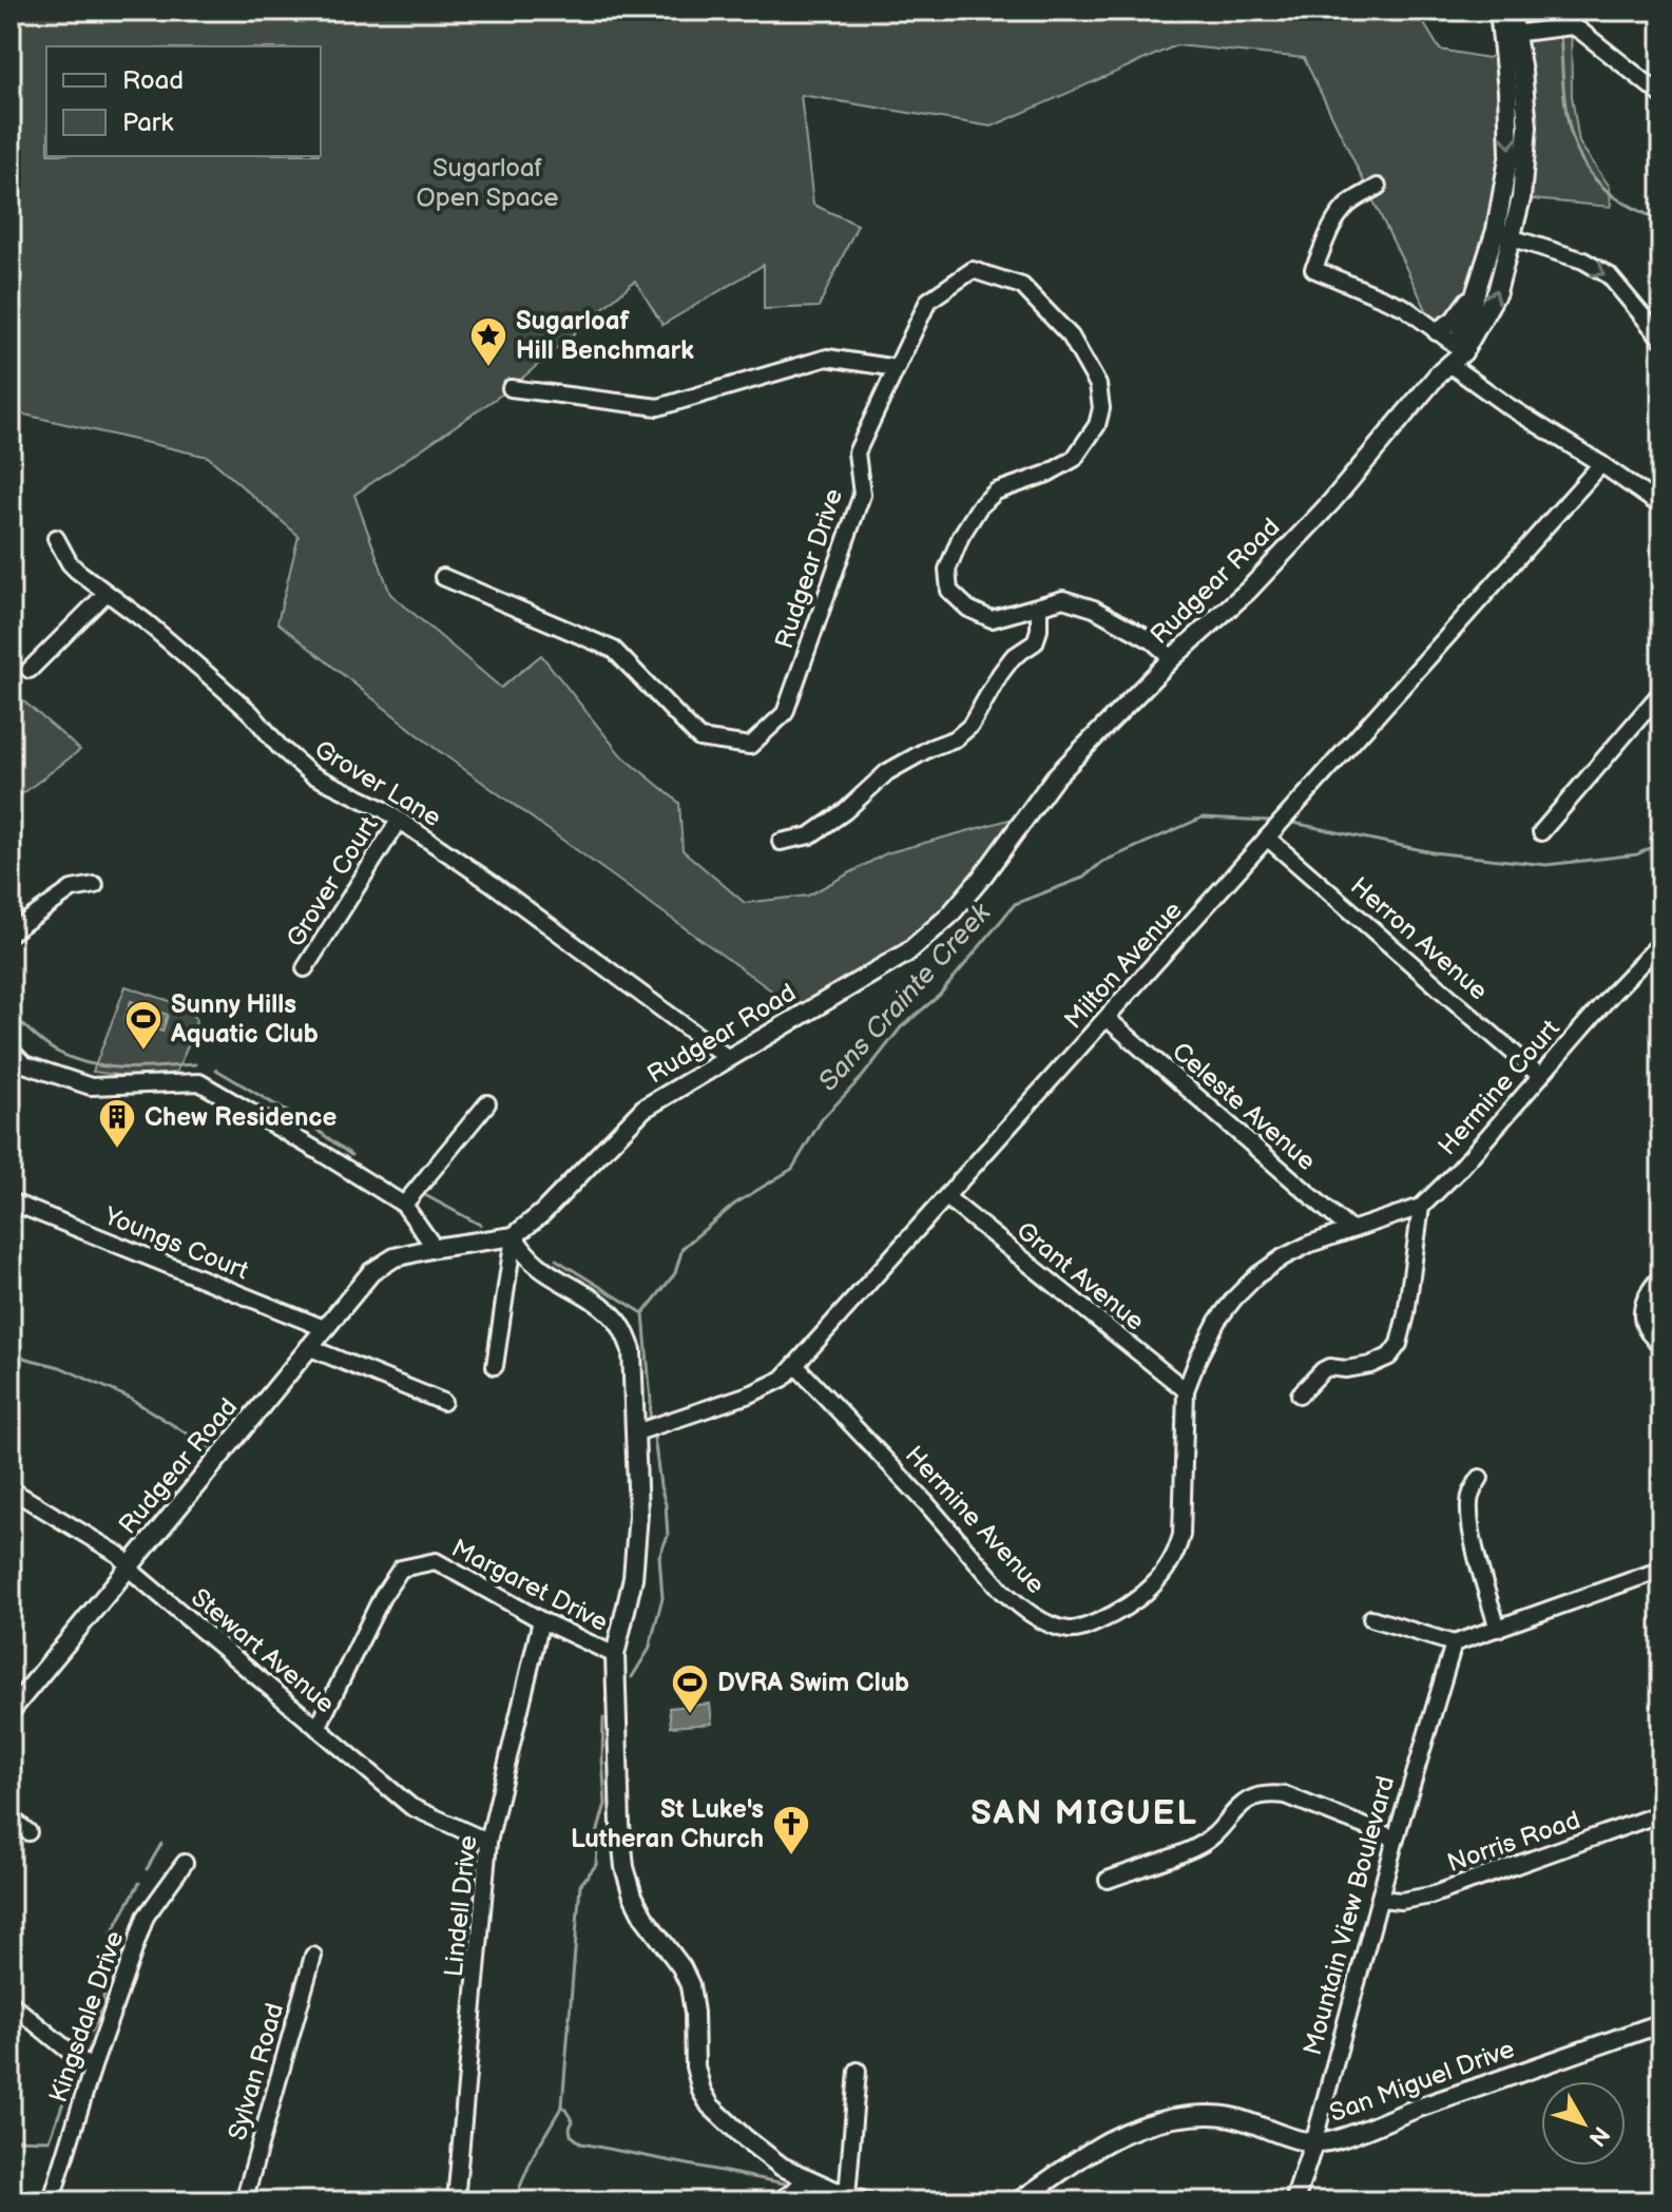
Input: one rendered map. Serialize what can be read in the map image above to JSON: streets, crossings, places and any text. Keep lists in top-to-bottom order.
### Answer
{
  "streets": {
    "street": [
      "Rudgear Drive",
      "Rudgear Road",
      "Grover Lane",
      "Grover Court",
      "Herron Avenue",
      "Milton Avenue",
      "Hermine Court",
      "Celeste Avenue",
      "Youngs Court",
      "Grant Avenue",
      "Hermine Avenue",
      "Margaret Drive",
      "Stewart Avenue",
      "Norris Road",
      "Lindell Drive",
      "Mountain View Boulevard",
      "Kingsdale Drive",
      "Sylvan Road",
      "San Miguel Drive"
    ]
  },
  "crossings": [
    ["Rudgear Drive", "Rudgear Road"],
    ["Rudgear Road", "Grover Lane"],
    ["Rudgear Road", "Youngs Court"],
    ["Rudgear Road", "Stewart Avenue"],
    ["Grover Lane", "Grover Court"],
    ["Herron Avenue", "Milton Avenue"],
    ["Herron Avenue", "Hermine Court"],
    ["Milton Avenue", "Celeste Avenue"],
    ["Milton Avenue", "Grant Avenue"],
    ["Milton Avenue", "Hermine Avenue"],
    ["Hermine Court", "Celeste Avenue"],
    ["Hermine Court", "Hermine Avenue"],
    ["Celeste Avenue", "Hermine Avenue"],
    ["Grant Avenue", "Hermine Avenue"],
    ["Margaret Drive", "Stewart Avenue"],
    ["Margaret Drive", "Lindell Drive"],
    ["Stewart Avenue", "Lindell Drive"],
    ["Norris Road", "Mountain View Boulevard"],
    ["Mountain View Boulevard", "San Miguel Drive"]
  ],
  "districts": ["SAN MIGUEL"],
  "water": ["Sans Crainte Creek"],
  "parks": ["Sugarloaf Open Space"],
  "places": {
    "place": ["Sugarloaf Hill Benchmark"],
    "sports": ["Sunny Hills Aquatic Club", "DVRA Swim Club"],
    "building": ["Chew Residence"],
    "church": ["St Luke's Lutheran Church"]
  },
  "legend": ["Road", "Park"],
  "north": "bottom right"
}
